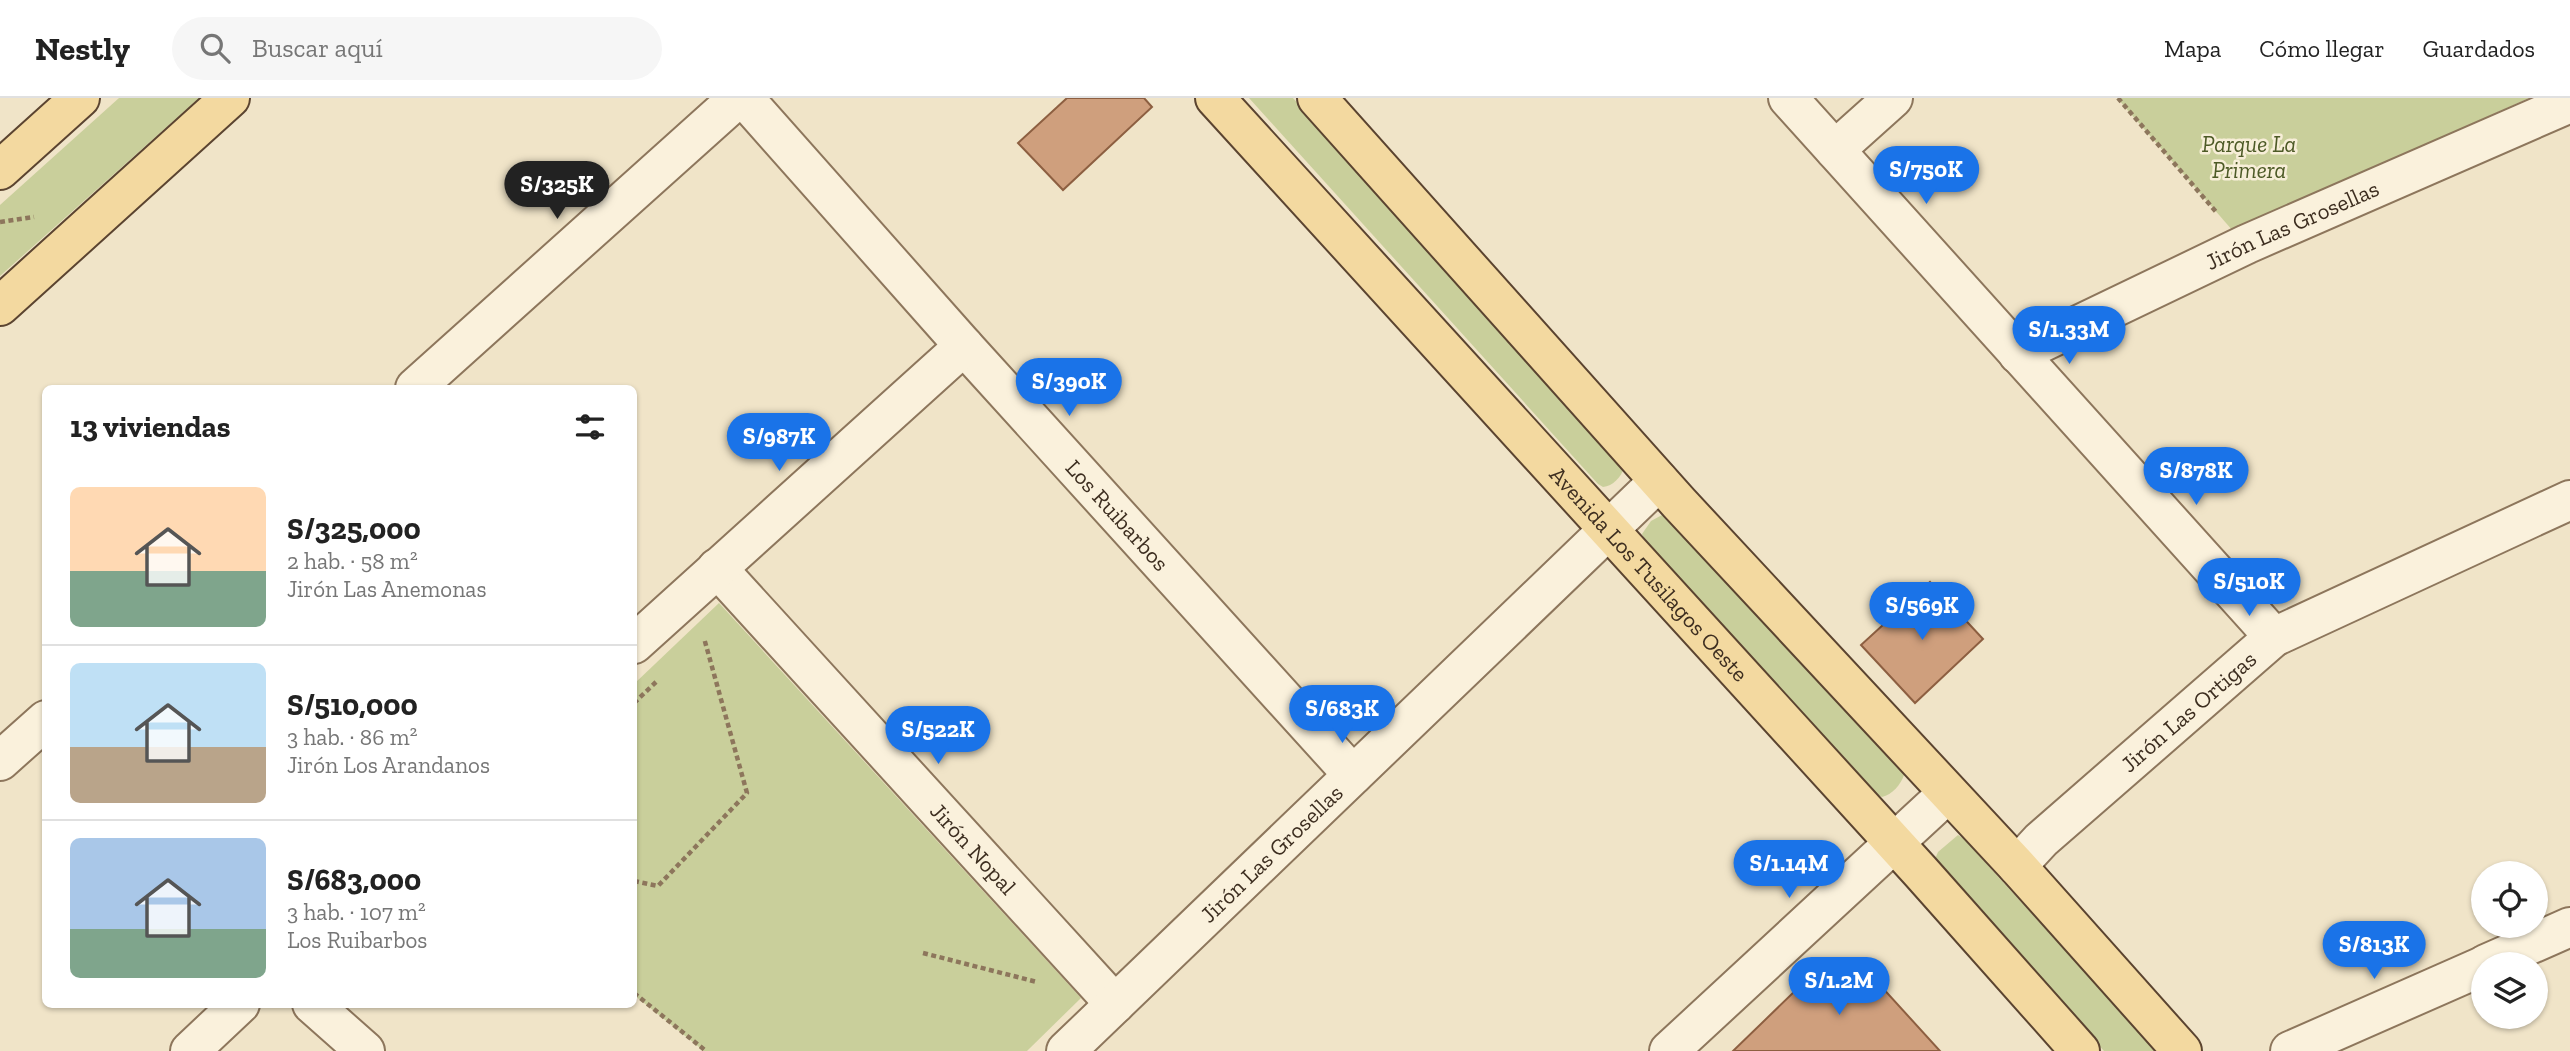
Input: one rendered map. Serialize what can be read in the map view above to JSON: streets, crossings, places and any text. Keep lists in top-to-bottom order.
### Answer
{
  "streets": {
    "main road": ["Avenida Los Tusilagos Oeste"],
    "street": [
      "Jirón Las Grosellas",
      "Los Ruibarbos",
      "Jirón Las Ortigas",
      "Jirón Nopal"
    ]
  },
  "crossings": [
    ["Jirón Las Grosellas", "Los Ruibarbos"],
    ["Jirón Las Grosellas", "Avenida Los Tusilagos Oeste"],
    ["Jirón Las Grosellas", "Jirón Nopal"]
  ],
  "parks": ["Parque La Primera"],
  "page": {
    "header": "Nestly",
    "search": "Buscar aquí",
    "nav": ["Mapa", "Cómo llegar", "Guardados"],
    "price": [
      "S/750K",
      "S/325K",
      "S/1.33M",
      "S/390K",
      "S/987K",
      "S/878K",
      "S/510K",
      "S/569K",
      "S/683K",
      "S/522K",
      "S/1.14M",
      "S/813K",
      "S/1.2M"
    ],
    "heading": "13 viviendas",
    "list": [
      {
        "name": "S/325,000",
        "note": "2 hab. · 58 m² · Jirón Las Anemonas"
      },
      {
        "name": "S/510,000",
        "note": "3 hab. · 86 m² · Jirón Los Arandanos"
      },
      {
        "name": "S/683,000",
        "note": "3 hab. · 107 m² · Los Ruibarbos"
      }
    ]
  }
}
